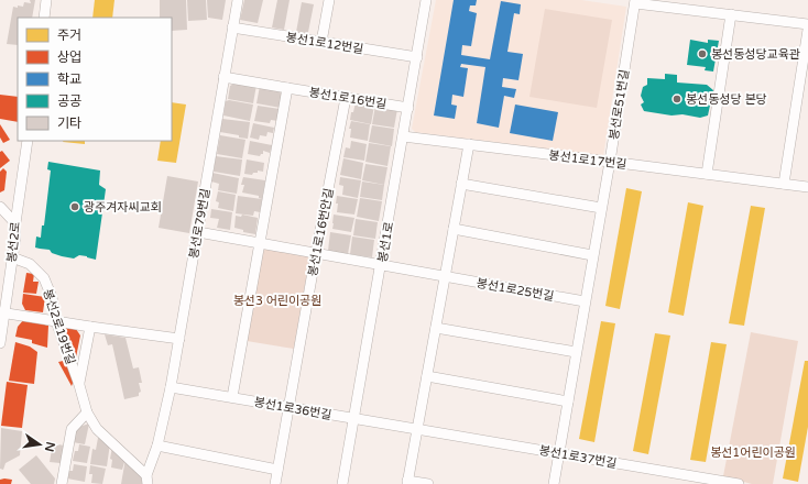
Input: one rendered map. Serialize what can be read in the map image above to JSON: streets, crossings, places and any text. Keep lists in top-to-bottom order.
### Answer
{
  "streets": {
    "street": [
      "봉선1로12번길",
      "봉선1로16번길",
      "봉선로51번길",
      "봉선1로17번길",
      "봉선로79번길",
      "봉선1로16번안길",
      "봉선2로",
      "봉선1로",
      "봉선1로25번길",
      "봉선2로19번길",
      "봉선1로36번길",
      "봉선1로37번길"
    ]
  },
  "crossings": [
    ["봉선1로12번길", "봉선로79번길"],
    ["봉선1로12번길", "봉선1로"],
    ["봉선1로16번길", "봉선로79번길"],
    ["봉선1로16번길", "봉선1로16번안길"],
    ["봉선1로16번길", "봉선1로"],
    ["봉선로51번길", "봉선1로17번길"],
    ["봉선로51번길", "봉선1로25번길"],
    ["봉선로51번길", "봉선1로37번길"],
    ["봉선1로17번길", "봉선1로"],
    ["봉선로79번길", "봉선1로25번길"],
    ["봉선로79번길", "봉선2로19번길"],
    ["봉선로79번길", "봉선1로36번길"],
    ["봉선1로16번안길", "봉선1로25번길"],
    ["봉선1로16번안길", "봉선1로36번길"],
    ["봉선2로", "봉선2로19번길"],
    ["봉선1로", "봉선1로25번길"],
    ["봉선1로", "봉선1로36번길"],
    ["봉선1로", "봉선1로37번길"],
    ["봉선1로36번길", "봉선1로37번길"]
  ],
  "parks": ["봉선3 어린이공원", "봉선1어린이공원"],
  "places": ["봉선동성당교육관", "봉선동성당 본당", "광주겨자씨교회"],
  "legend": [
    "주거",
    "상업",
    "학교",
    "공공",
    "기타"
  ],
  "north": "right"
}
